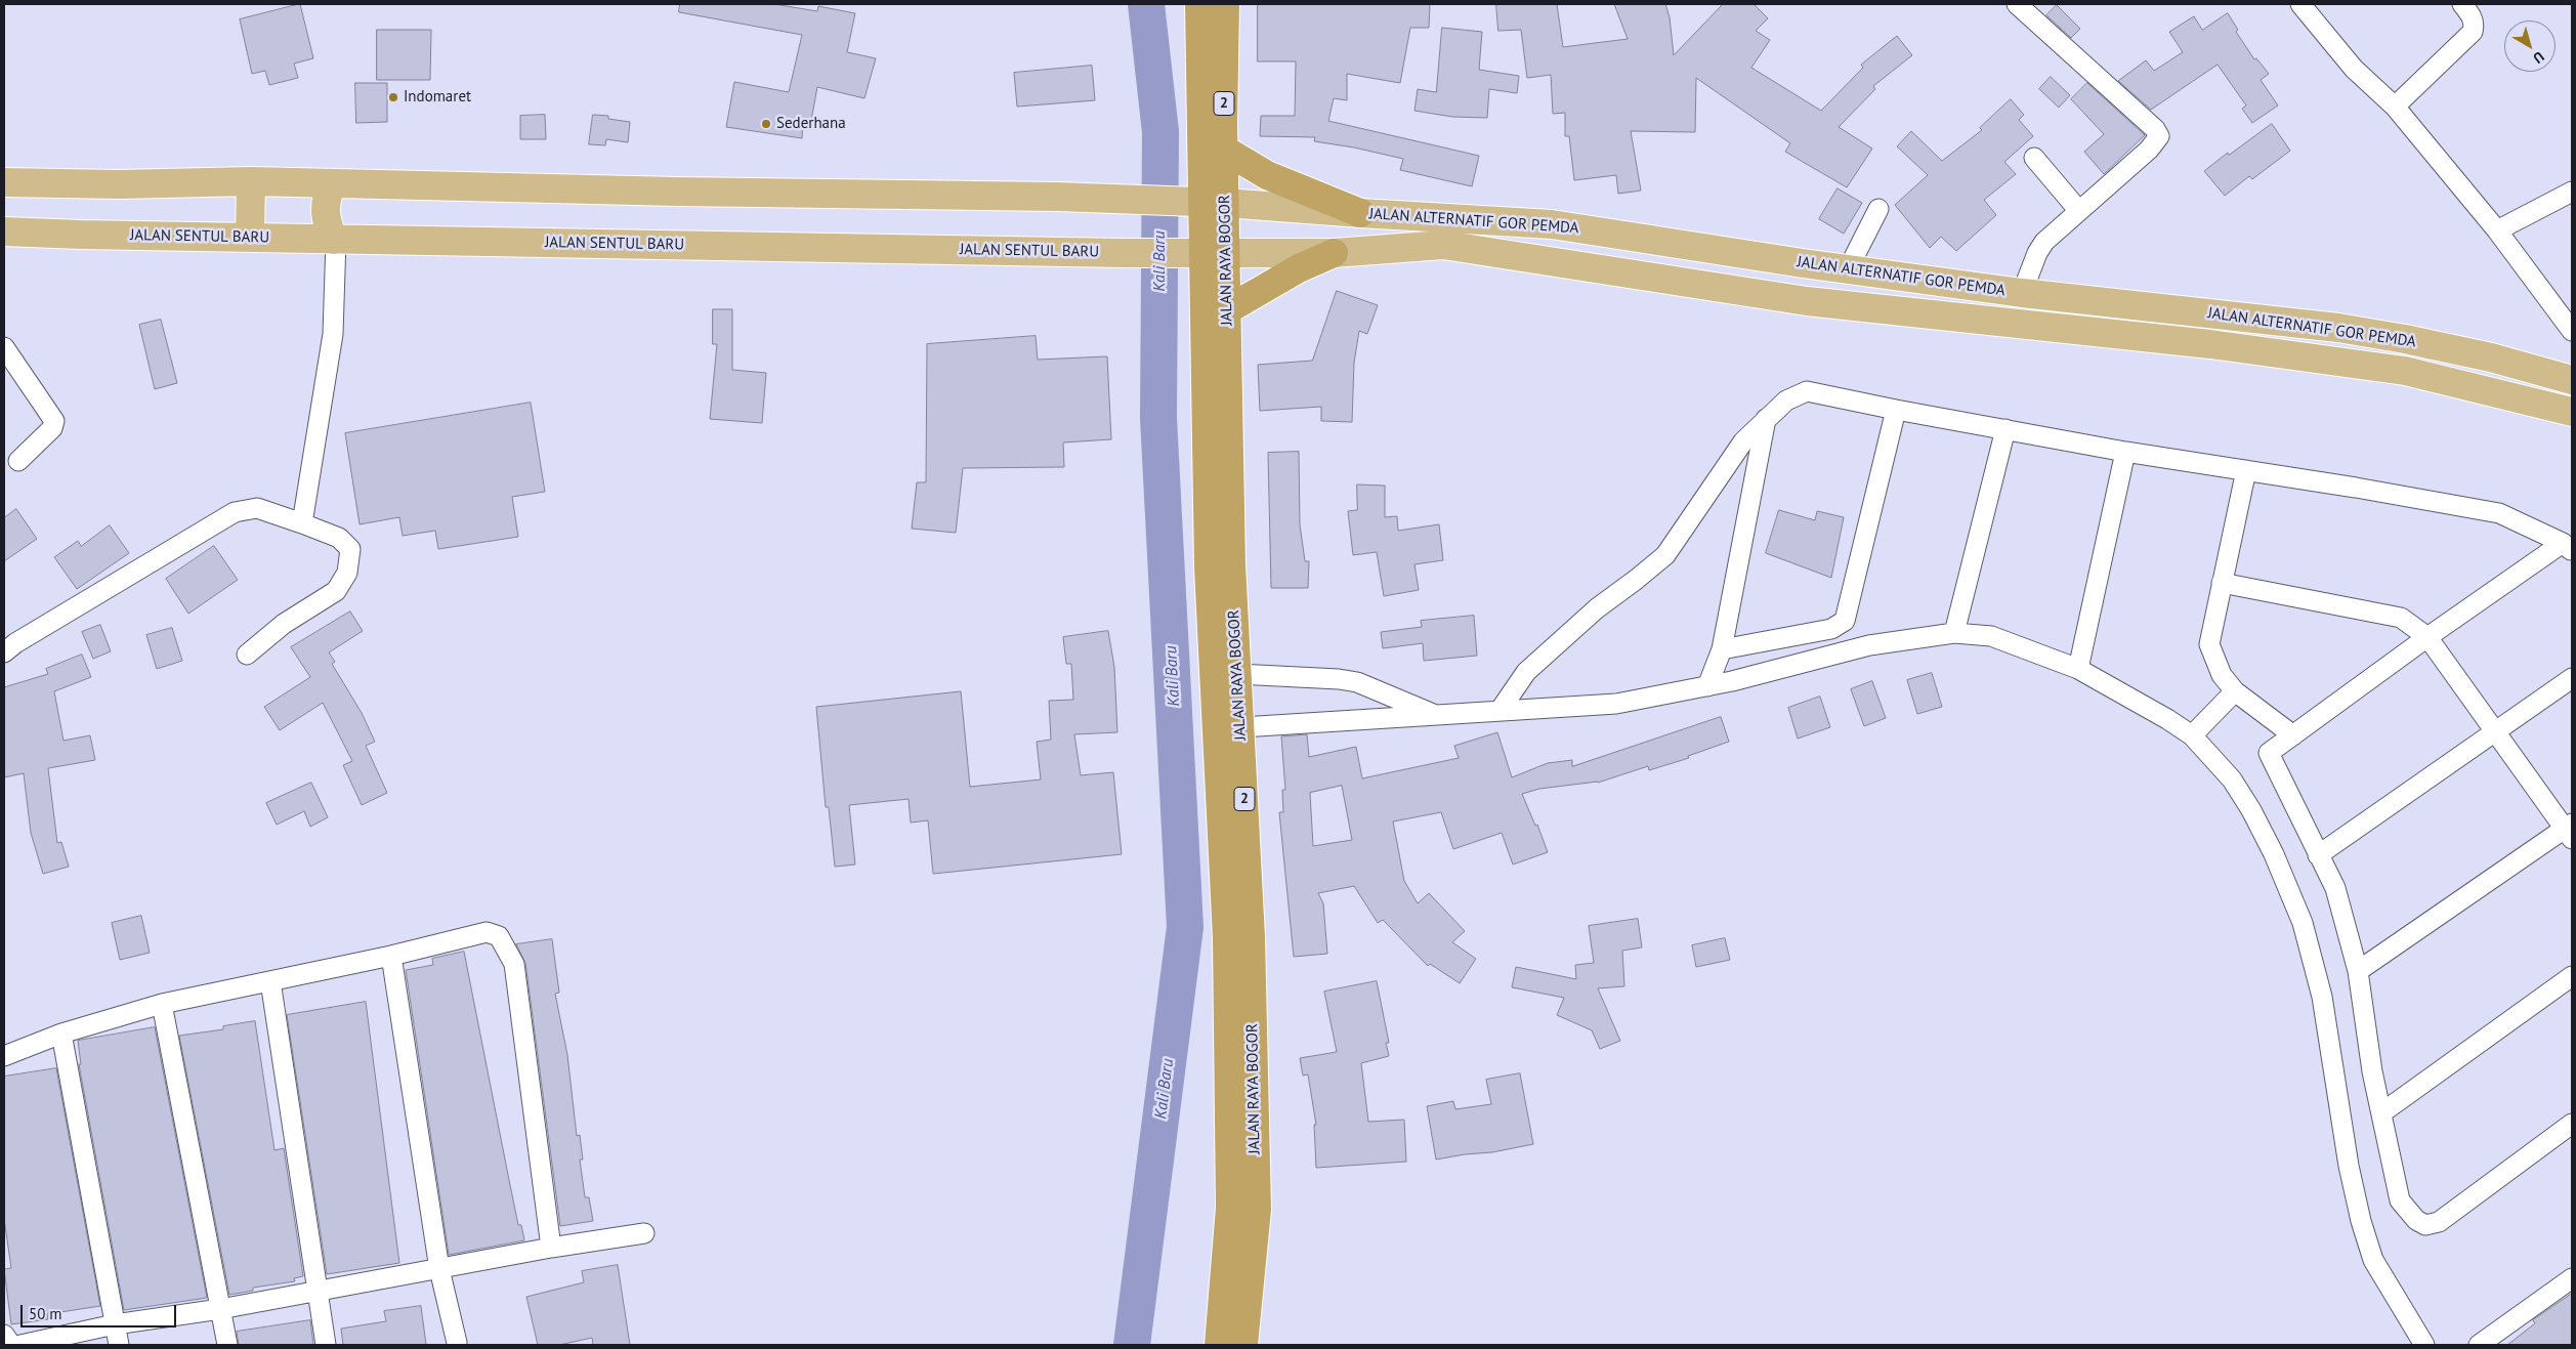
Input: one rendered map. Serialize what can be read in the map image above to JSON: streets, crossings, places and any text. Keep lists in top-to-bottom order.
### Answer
{
  "streets": {
    "highway": ["2", "JALAN RAYA BOGOR"],
    "main road": ["JALAN ALTERNATIF GOR PEMDA", "JALAN SENTUL BARU"]
  },
  "crossings": [
    ["JALAN ALTERNATIF GOR PEMDA", "JALAN SENTUL BARU"],
    ["JALAN ALTERNATIF GOR PEMDA", "JALAN RAYA BOGOR"],
    ["JALAN SENTUL BARU", "JALAN RAYA BOGOR"]
  ],
  "water": ["Kali Baru"],
  "places": ["Indomaret", "Sederhana"],
  "scale_bar": "50 m",
  "north": "bottom right"
}
